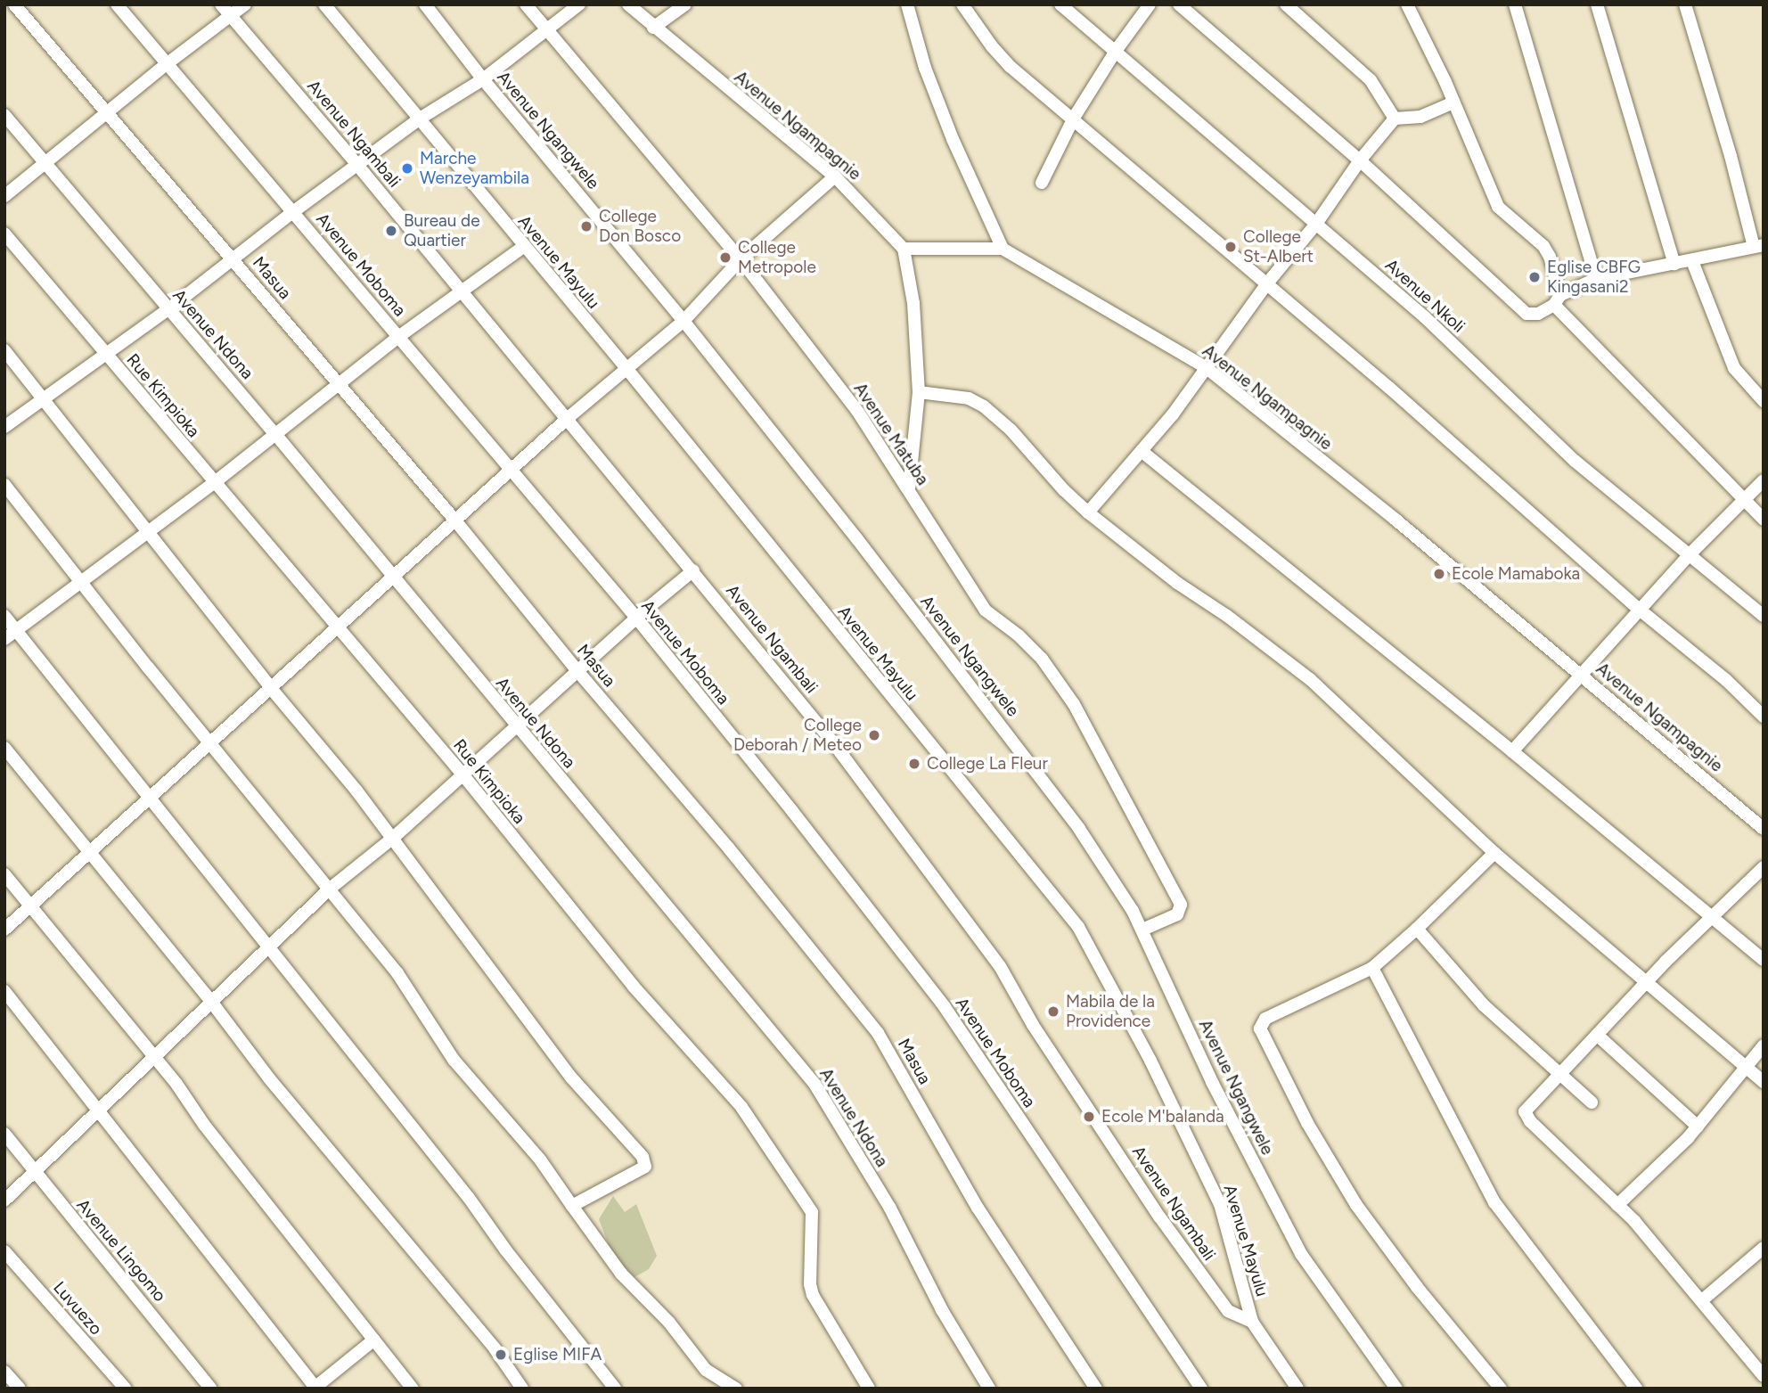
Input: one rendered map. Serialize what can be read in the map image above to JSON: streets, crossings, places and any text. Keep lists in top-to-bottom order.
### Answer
{
  "streets": {
    "street": [
      "Avenue Ngampagnie",
      "Avenue Ngangwele",
      "Avenue Ngambali",
      "Avenue Mayulu",
      "Avenue Moboma",
      "Masua",
      "Avenue Nkoli",
      "Avenue Ndona",
      "Rue Kimpioka",
      "Avenue Matuba",
      "Avenue Lingomo",
      "Luvuezo"
    ]
  },
  "crossings": [
    ["Avenue Ngangwele", "Avenue Matuba"],
    ["Avenue Ngambali", "Avenue Mayulu"]
  ],
  "places": [
    "Marche Wenzeyambila",
    "College Don Bosco",
    "Bureau de Quartier",
    "College St-Albert",
    "College Metropole",
    "Eglise CBFG Kingasani2",
    "Ecole Mamaboka",
    "College Deborah / Meteo",
    "College La Fleur",
    "Mabila de la Providence",
    "Ecole M'balanda",
    "Eglise MIFA"
  ]
}
